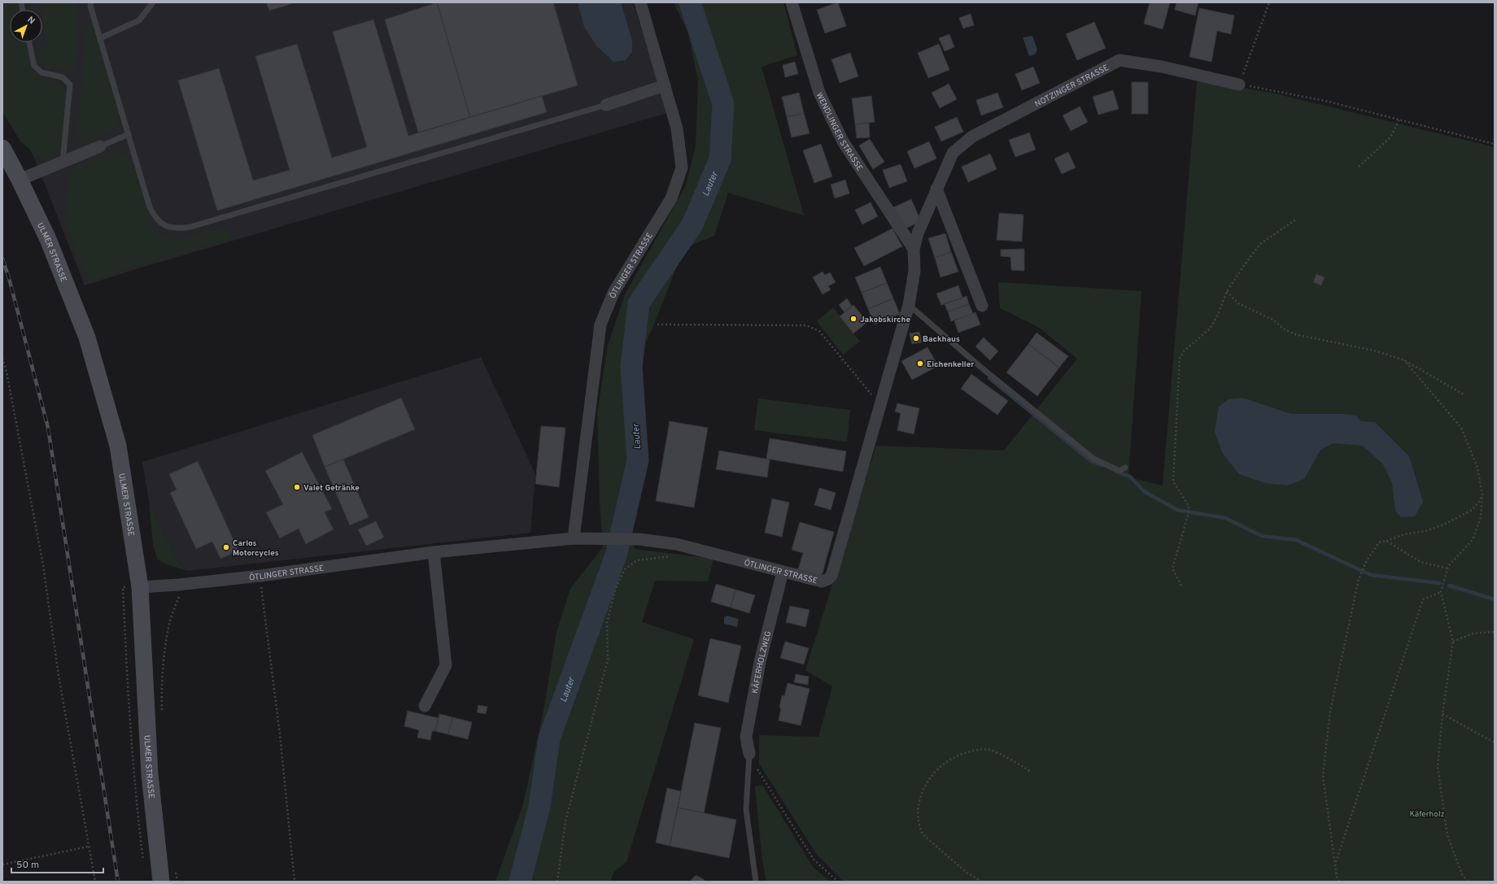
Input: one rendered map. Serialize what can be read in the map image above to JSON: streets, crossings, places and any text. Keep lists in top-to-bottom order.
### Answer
{
  "streets": {
    "main road": ["ULMER STRASSE"],
    "street": [
      "NOTZINGER STRASSE",
      "WENDLINGER STRASSE",
      "ÖTLINGER STRASSE",
      "KÄFERHOLZWEG"
    ]
  },
  "crossings": [
    ["NOTZINGER STRASSE", "WENDLINGER STRASSE"],
    ["NOTZINGER STRASSE", "ÖTLINGER STRASSE"],
    ["WENDLINGER STRASSE", "ÖTLINGER STRASSE"],
    ["ULMER STRASSE", "ÖTLINGER STRASSE"],
    ["ÖTLINGER STRASSE", "KÄFERHOLZWEG"]
  ],
  "water": ["Lauter"],
  "parks": ["Käferholz"],
  "places": [
    "Jakobskirche",
    "Backhaus",
    "Eichenkeller",
    "Valet Getränke",
    "Carlos Motorcycles"
  ],
  "scale_bar": "50 m",
  "north": "top right"
}
